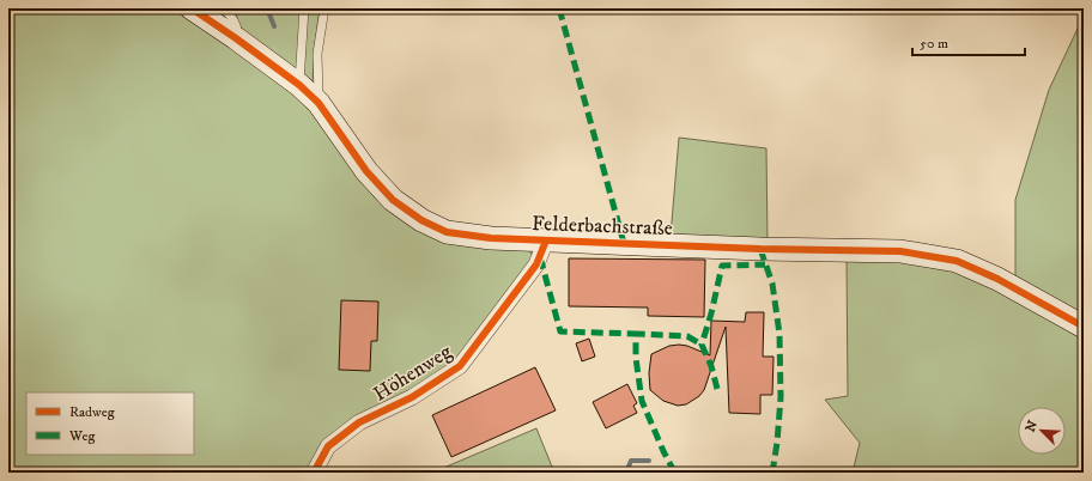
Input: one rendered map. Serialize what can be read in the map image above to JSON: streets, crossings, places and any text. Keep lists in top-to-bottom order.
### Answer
{
  "streets": {
    "street": ["Felderbachstraße", "Höhenweg"]
  },
  "crossings": [
    ["Felderbachstraße", "Höhenweg"]
  ],
  "legend": ["Radweg", "Weg"],
  "scale_bar": "50 m",
  "north": "top left"
}
